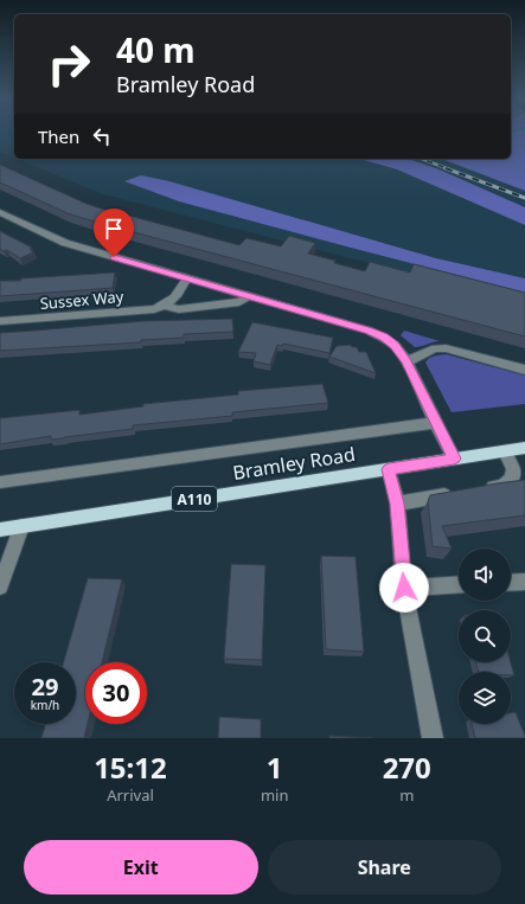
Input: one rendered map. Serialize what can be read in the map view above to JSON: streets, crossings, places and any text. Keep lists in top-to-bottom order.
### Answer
{
  "streets": {
    "main road": ["Bramley Road", "A110"],
    "street": ["Sussex Way"]
  },
  "page": {
    "turn": ["40 m", "Bramley Road"],
    "then": "Then",
    "speed": "29 km/h",
    "limit": "30",
    "eta": [
      "15:12",
      "Arrival",
      "1",
      "min",
      "270",
      "m"
    ],
    "buttons": ["Exit", "Share"]
  }
}
